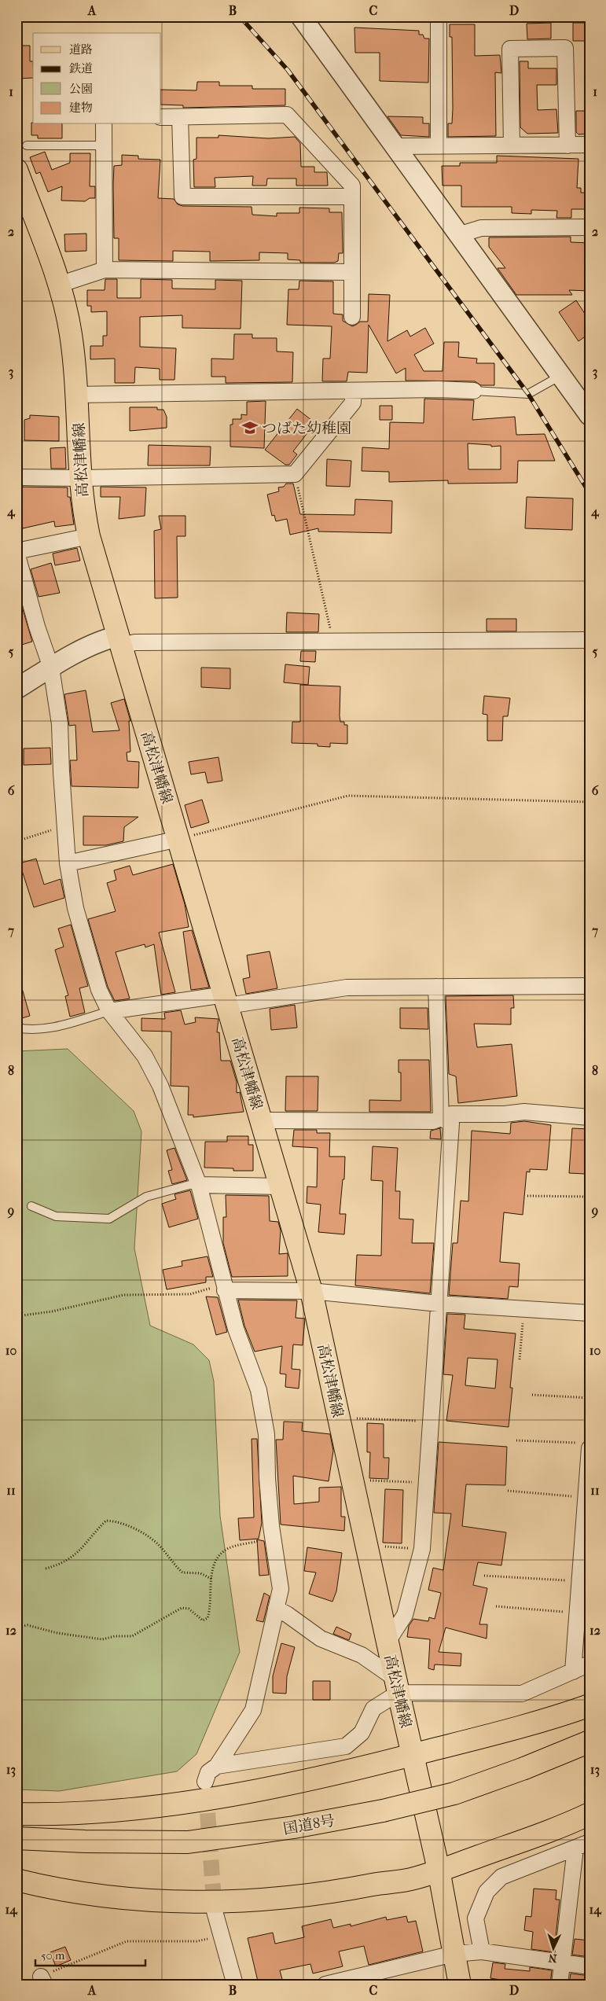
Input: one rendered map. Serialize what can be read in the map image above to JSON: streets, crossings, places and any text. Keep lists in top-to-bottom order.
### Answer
{
  "streets": {
    "main road": ["高松津幡線", "国道8号"]
  },
  "places": {
    "school or university": ["つばた幼稚園"]
  },
  "legend": [
    "道路",
    "鉄道",
    "公園",
    "建物"
  ],
  "scale_bar": "50 m",
  "north": "bottom",
  "grid": {
    "columns": [
      "A",
      "B",
      "C",
      "D"
    ],
    "rows": [
      "1",
      "2",
      "3",
      "4",
      "5",
      "6",
      "7",
      "8",
      "9",
      "10",
      "11",
      "12",
      "13",
      "14"
    ]
  }
}
